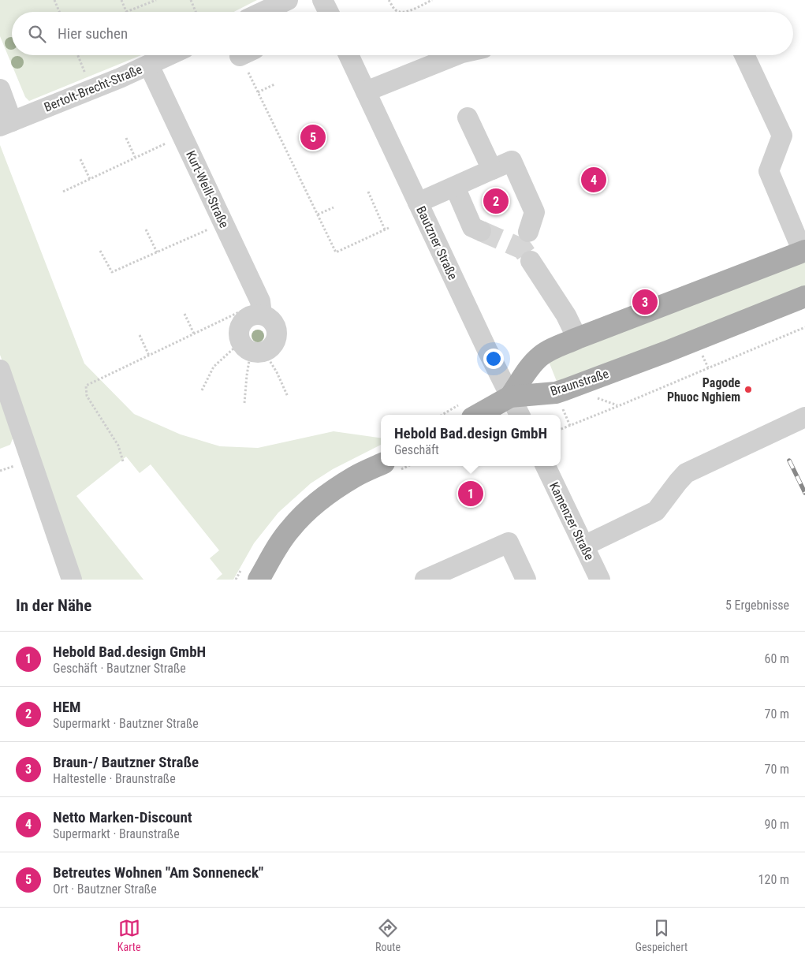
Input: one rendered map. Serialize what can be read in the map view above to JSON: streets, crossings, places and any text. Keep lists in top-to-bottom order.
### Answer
{
  "streets": {
    "main road": ["Braunstraße"],
    "street": [
      "Bertolt-Brecht-Straße",
      "Kurt-Weill-Straße",
      "Bautzner Straße",
      "Kamenzer Straße"
    ]
  },
  "crossings": [
    ["Bertolt-Brecht-Straße", "Kurt-Weill-Straße"],
    ["Bautzner Straße", "Braunstraße"]
  ],
  "places": ["Pagode Phuoc Nghiem"],
  "page": {
    "search": "Hier suchen",
    "pins": [
      "5",
      "4",
      "2",
      "3",
      "1"
    ],
    "popup": ["Hebold Bad.design GmbH", "Geschäft"],
    "heading": ["In der Nähe", "5 Ergebnisse"],
    "list": [
      {
        "mark": "1",
        "name": "Hebold Bad.design GmbH",
        "note": "Geschäft · Bautzner Straße",
        "value": "60 m"
      },
      {
        "mark": "2",
        "name": "HEM",
        "note": "Supermarkt · Bautzner Straße",
        "value": "70 m"
      },
      {
        "mark": "3",
        "name": "Braun-/ Bautzner Straße",
        "note": "Haltestelle · Braunstraße",
        "value": "70 m"
      },
      {
        "mark": "4",
        "name": "Netto Marken-Discount",
        "note": "Supermarkt · Braunstraße",
        "value": "90 m"
      },
      {
        "mark": "5",
        "name": "Betreutes Wohnen \"Am Sonneneck\"",
        "note": "Ort · Bautzner Straße",
        "value": "120 m"
      }
    ],
    "nav": ["Karte", "Route", "Gespeichert"]
  }
}
